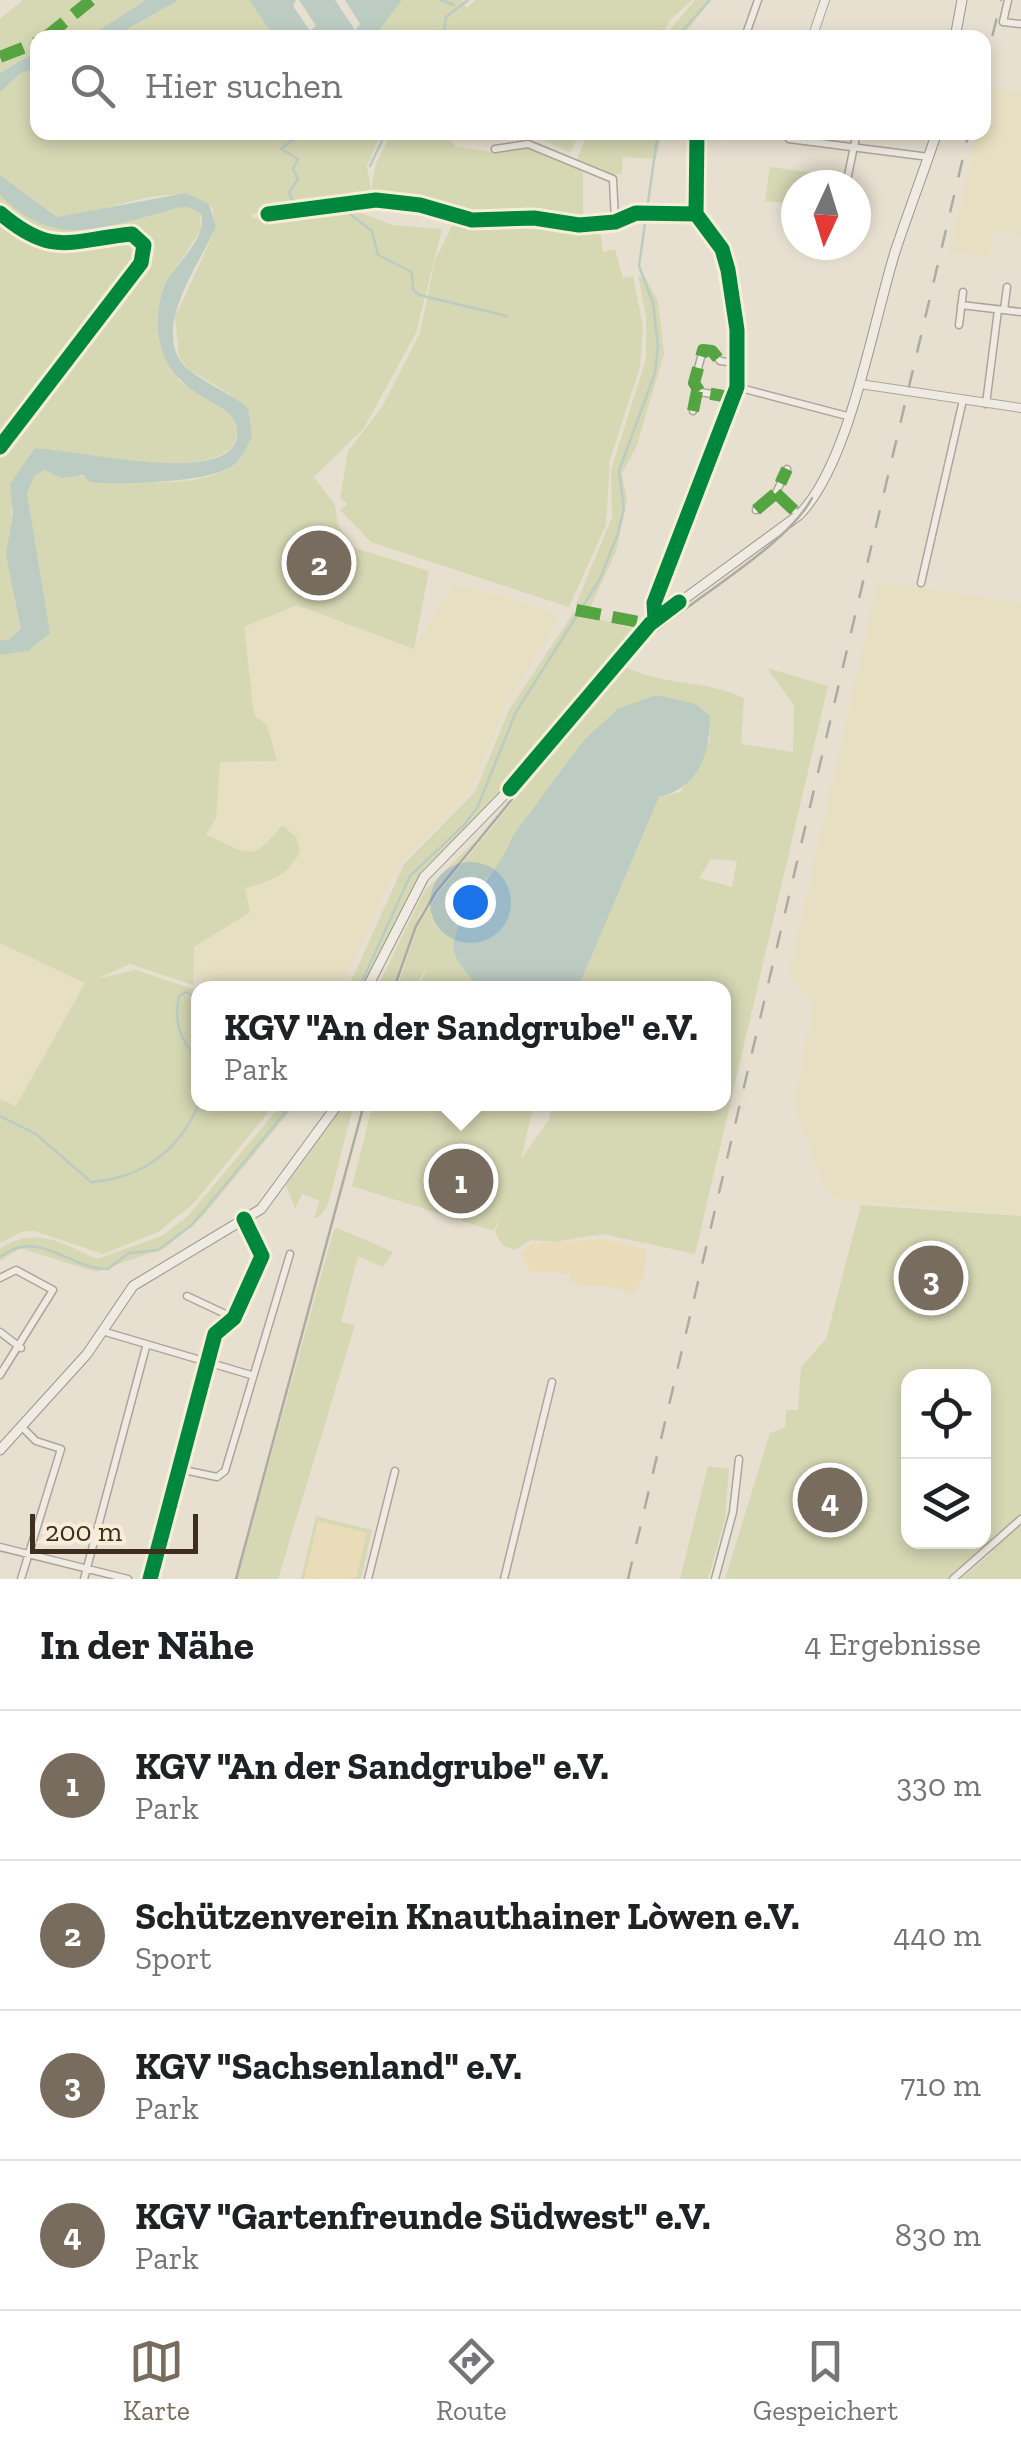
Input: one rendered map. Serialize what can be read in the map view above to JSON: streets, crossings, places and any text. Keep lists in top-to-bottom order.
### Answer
{
  "scale_bar": "200 m",
  "north": "bottom",
  "page": {
    "search": "Hier suchen",
    "pins": [
      "2",
      "1",
      "3",
      "4"
    ],
    "popup": ["KGV \"An der Sandgrube\" e.V.", "Park"],
    "scale": "200 m",
    "heading": ["In der Nähe", "4 Ergebnisse"],
    "list": [
      {
        "mark": "1",
        "name": "KGV \"An der Sandgrube\" e.V.",
        "note": "Park",
        "value": "330 m"
      },
      {
        "mark": "2",
        "name": "Schützenverein Knauthainer Lòwen e.V.",
        "note": "Sport",
        "value": "440 m"
      },
      {
        "mark": "3",
        "name": "KGV \"Sachsenland\" e.V.",
        "note": "Park",
        "value": "710 m"
      },
      {
        "mark": "4",
        "name": "KGV \"Gartenfreunde Südwest\" e.V.",
        "note": "Park",
        "value": "830 m"
      }
    ],
    "nav": ["Karte", "Route", "Gespeichert"]
  }
}
